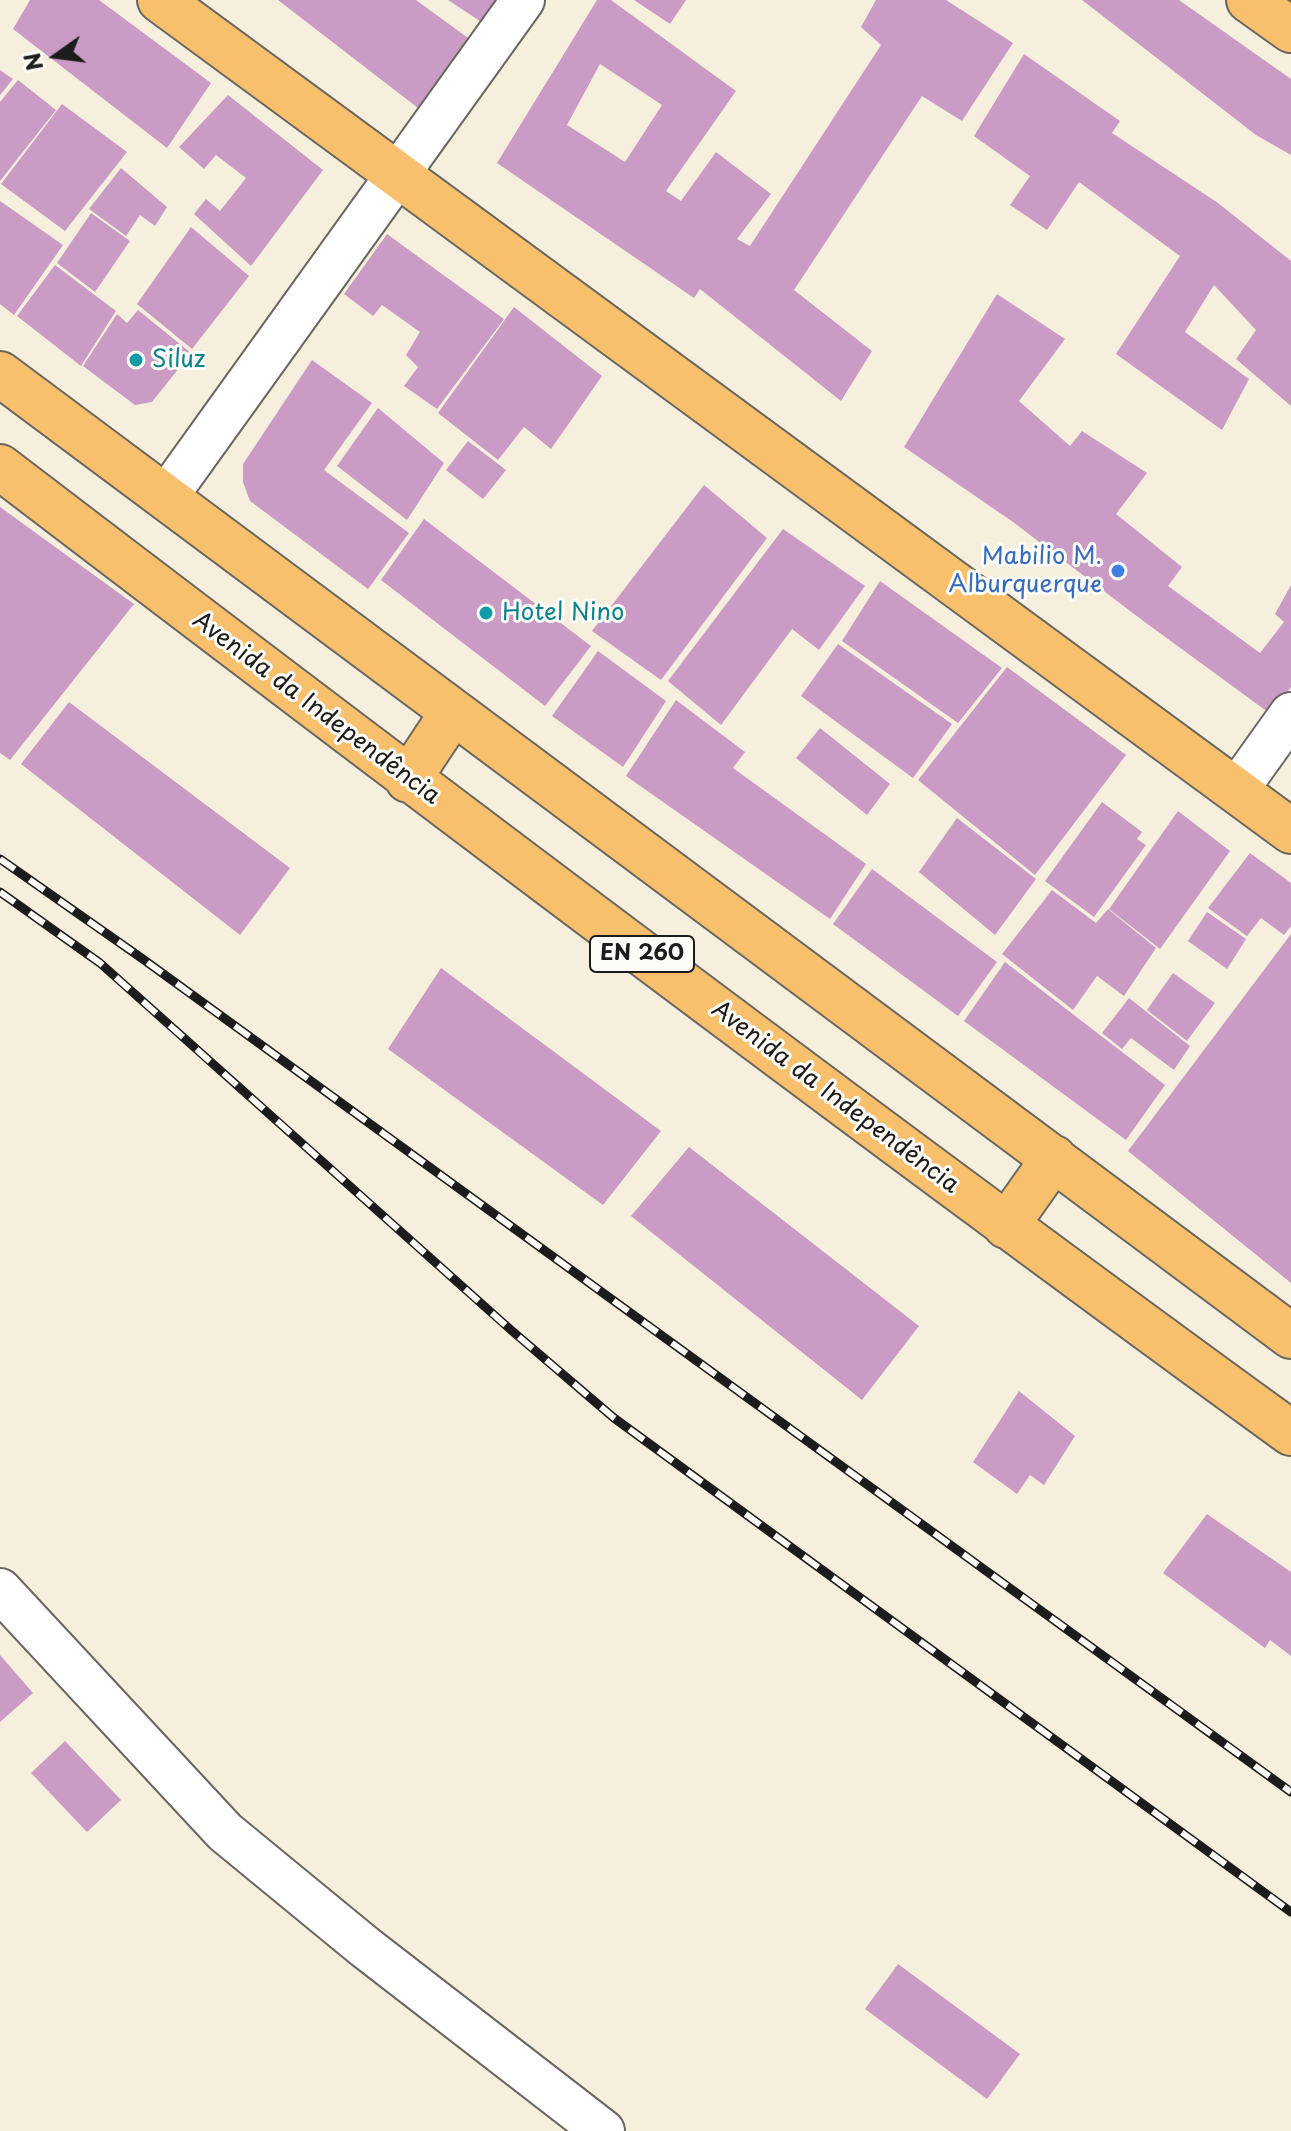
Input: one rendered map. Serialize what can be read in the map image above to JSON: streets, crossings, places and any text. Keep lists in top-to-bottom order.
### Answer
{
  "streets": {
    "main road": ["Avenida da Independência", "EN 260"]
  },
  "places": ["Siluz", "Mabilio M. Alburquerque", "Hotel Nino"],
  "north": "left"
}
